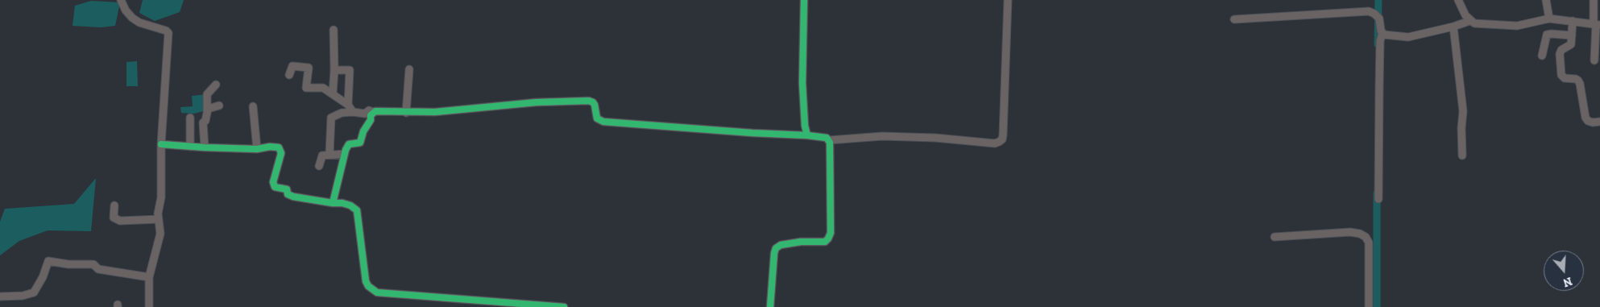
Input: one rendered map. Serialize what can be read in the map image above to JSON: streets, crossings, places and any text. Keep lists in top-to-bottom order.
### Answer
{
  "north": "bottom"
}
